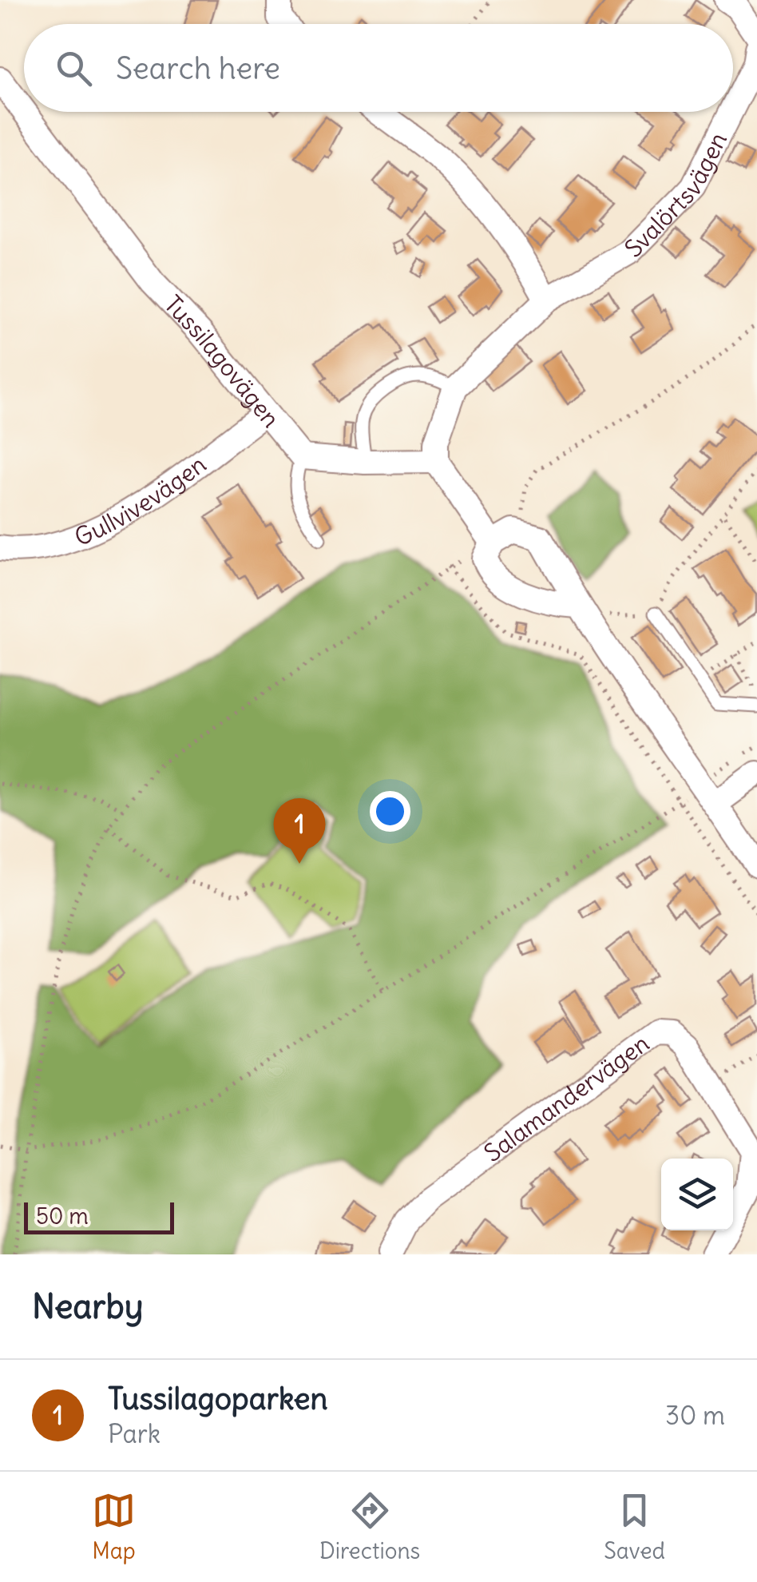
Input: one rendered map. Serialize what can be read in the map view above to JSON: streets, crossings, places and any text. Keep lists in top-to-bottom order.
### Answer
{
  "streets": {
    "street": [
      "Svalörtsvägen",
      "Tussilagovägen",
      "Gullvivevägen",
      "Salamandervägen"
    ]
  },
  "crossings": [
    ["Tussilagovägen", "Gullvivevägen"]
  ],
  "scale_bar": "50 m",
  "page": {
    "search": "Search here",
    "pins": "1",
    "scale": "50 m",
    "heading": "Nearby",
    "list": [
      {
        "mark": "1",
        "name": "Tussilagoparken",
        "note": "Park",
        "value": "30 m"
      }
    ],
    "nav": ["Map", "Directions", "Saved"]
  }
}
